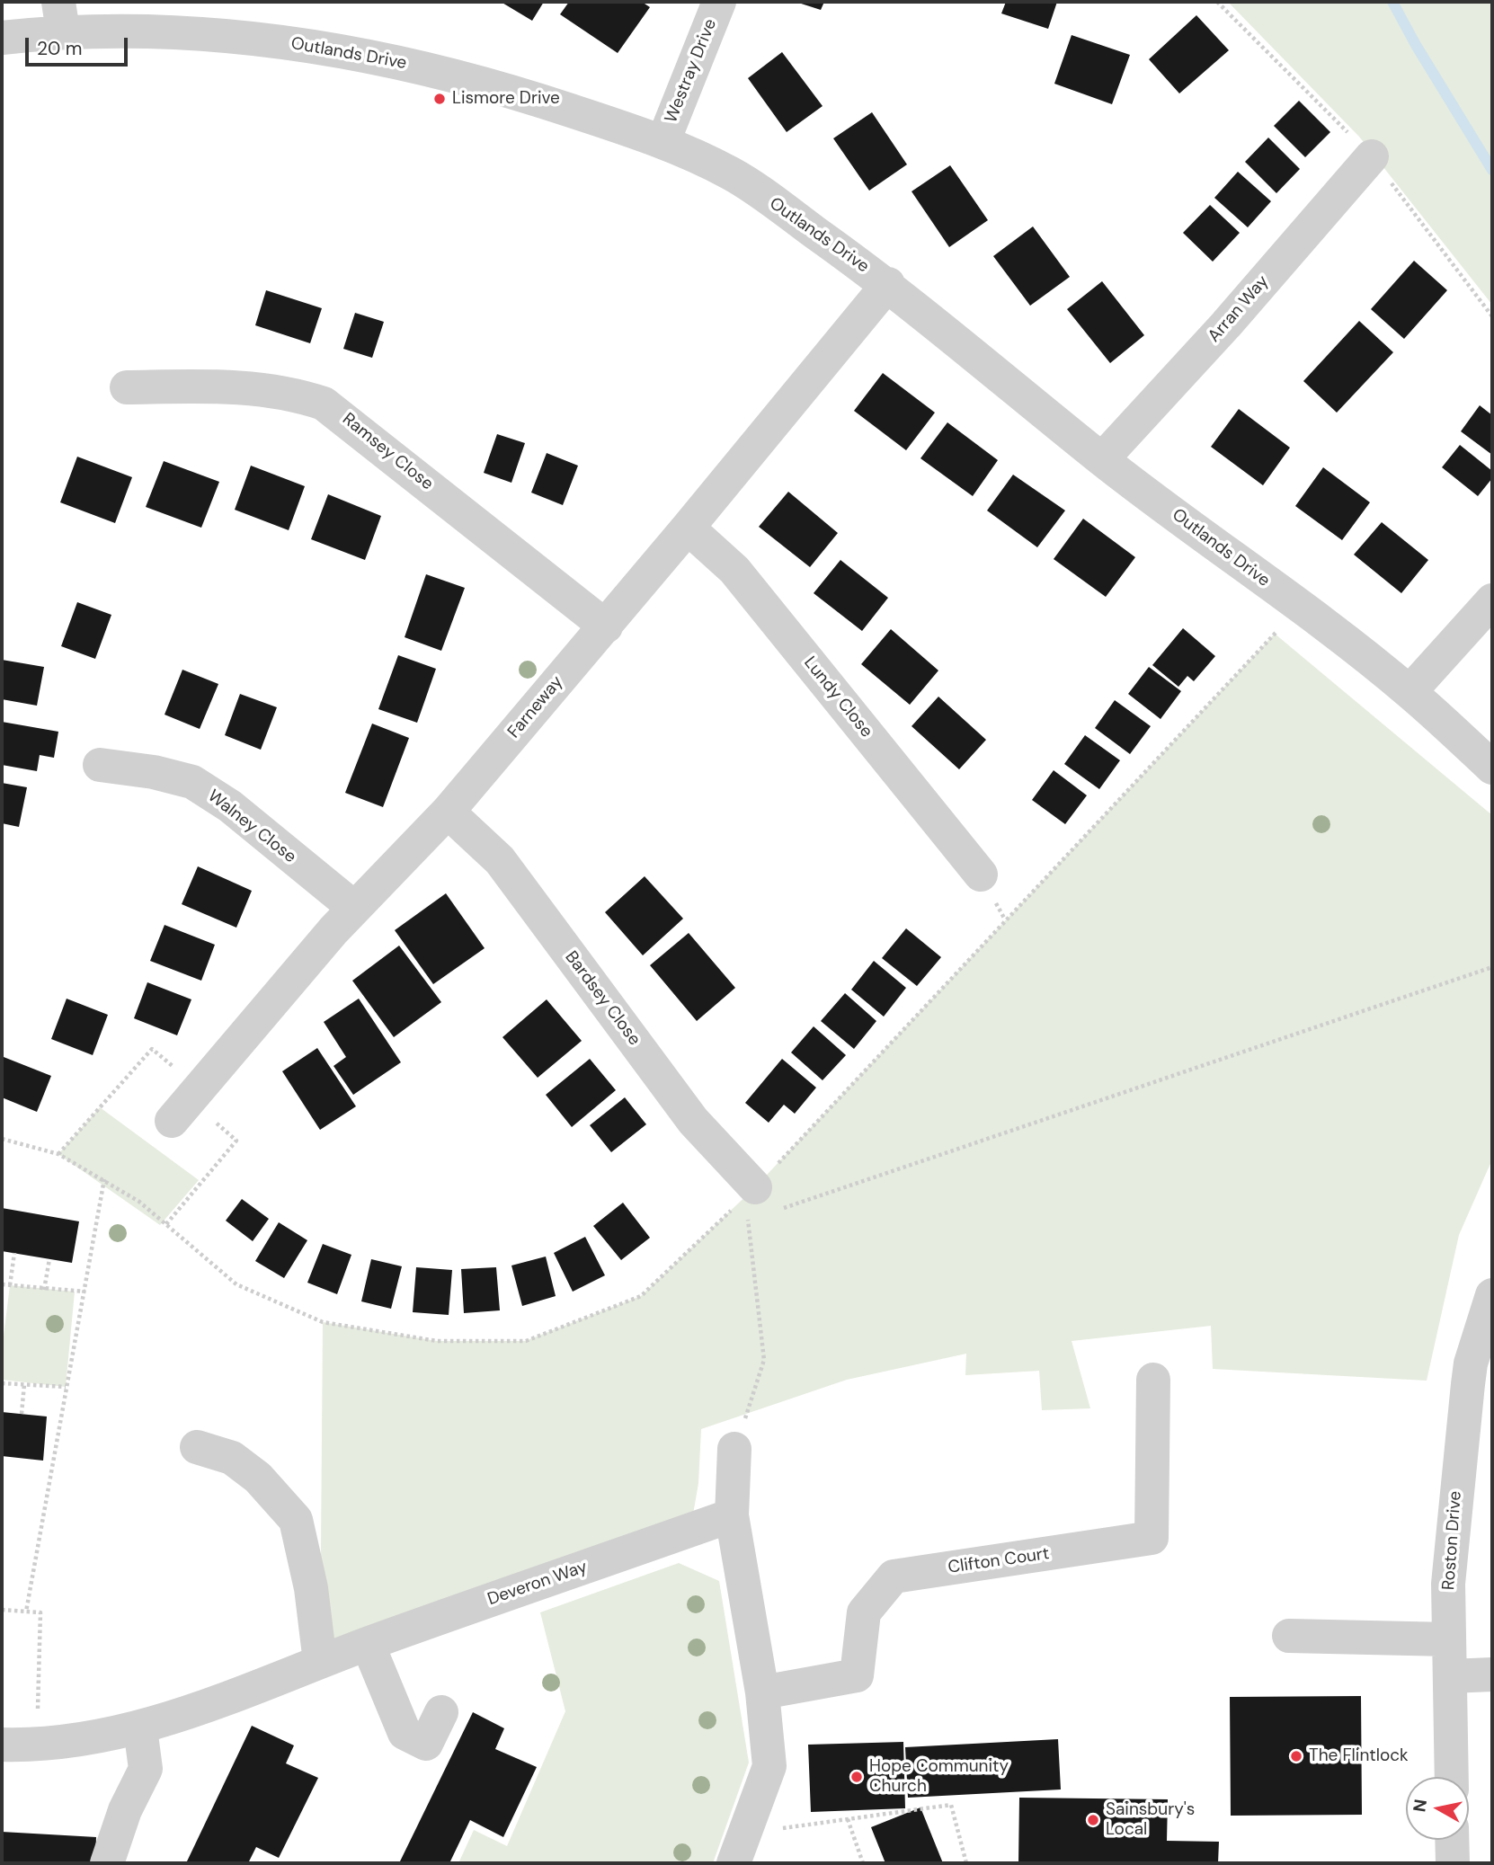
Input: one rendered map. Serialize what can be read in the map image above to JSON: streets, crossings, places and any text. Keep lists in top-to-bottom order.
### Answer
{
  "streets": {
    "street": [
      "Outlands Drive",
      "Westray Drive",
      "Arran Way",
      "Ramsey Close",
      "Lundy Close",
      "Farneway",
      "Walney Close",
      "Bardsey Close",
      "Roston Drive",
      "Clifton Court",
      "Deveron Way"
    ]
  },
  "crossings": [
    ["Outlands Drive", "Westray Drive"],
    ["Outlands Drive", "Arran Way"],
    ["Outlands Drive", "Farneway"],
    ["Ramsey Close", "Farneway"],
    ["Lundy Close", "Farneway"],
    ["Farneway", "Walney Close"],
    ["Farneway", "Bardsey Close"]
  ],
  "places": [
    "Lismore Drive",
    "The Flintlock",
    "Hope Community Church",
    "Sainsbury's Local"
  ],
  "scale_bar": "20 m",
  "north": "left"
}
